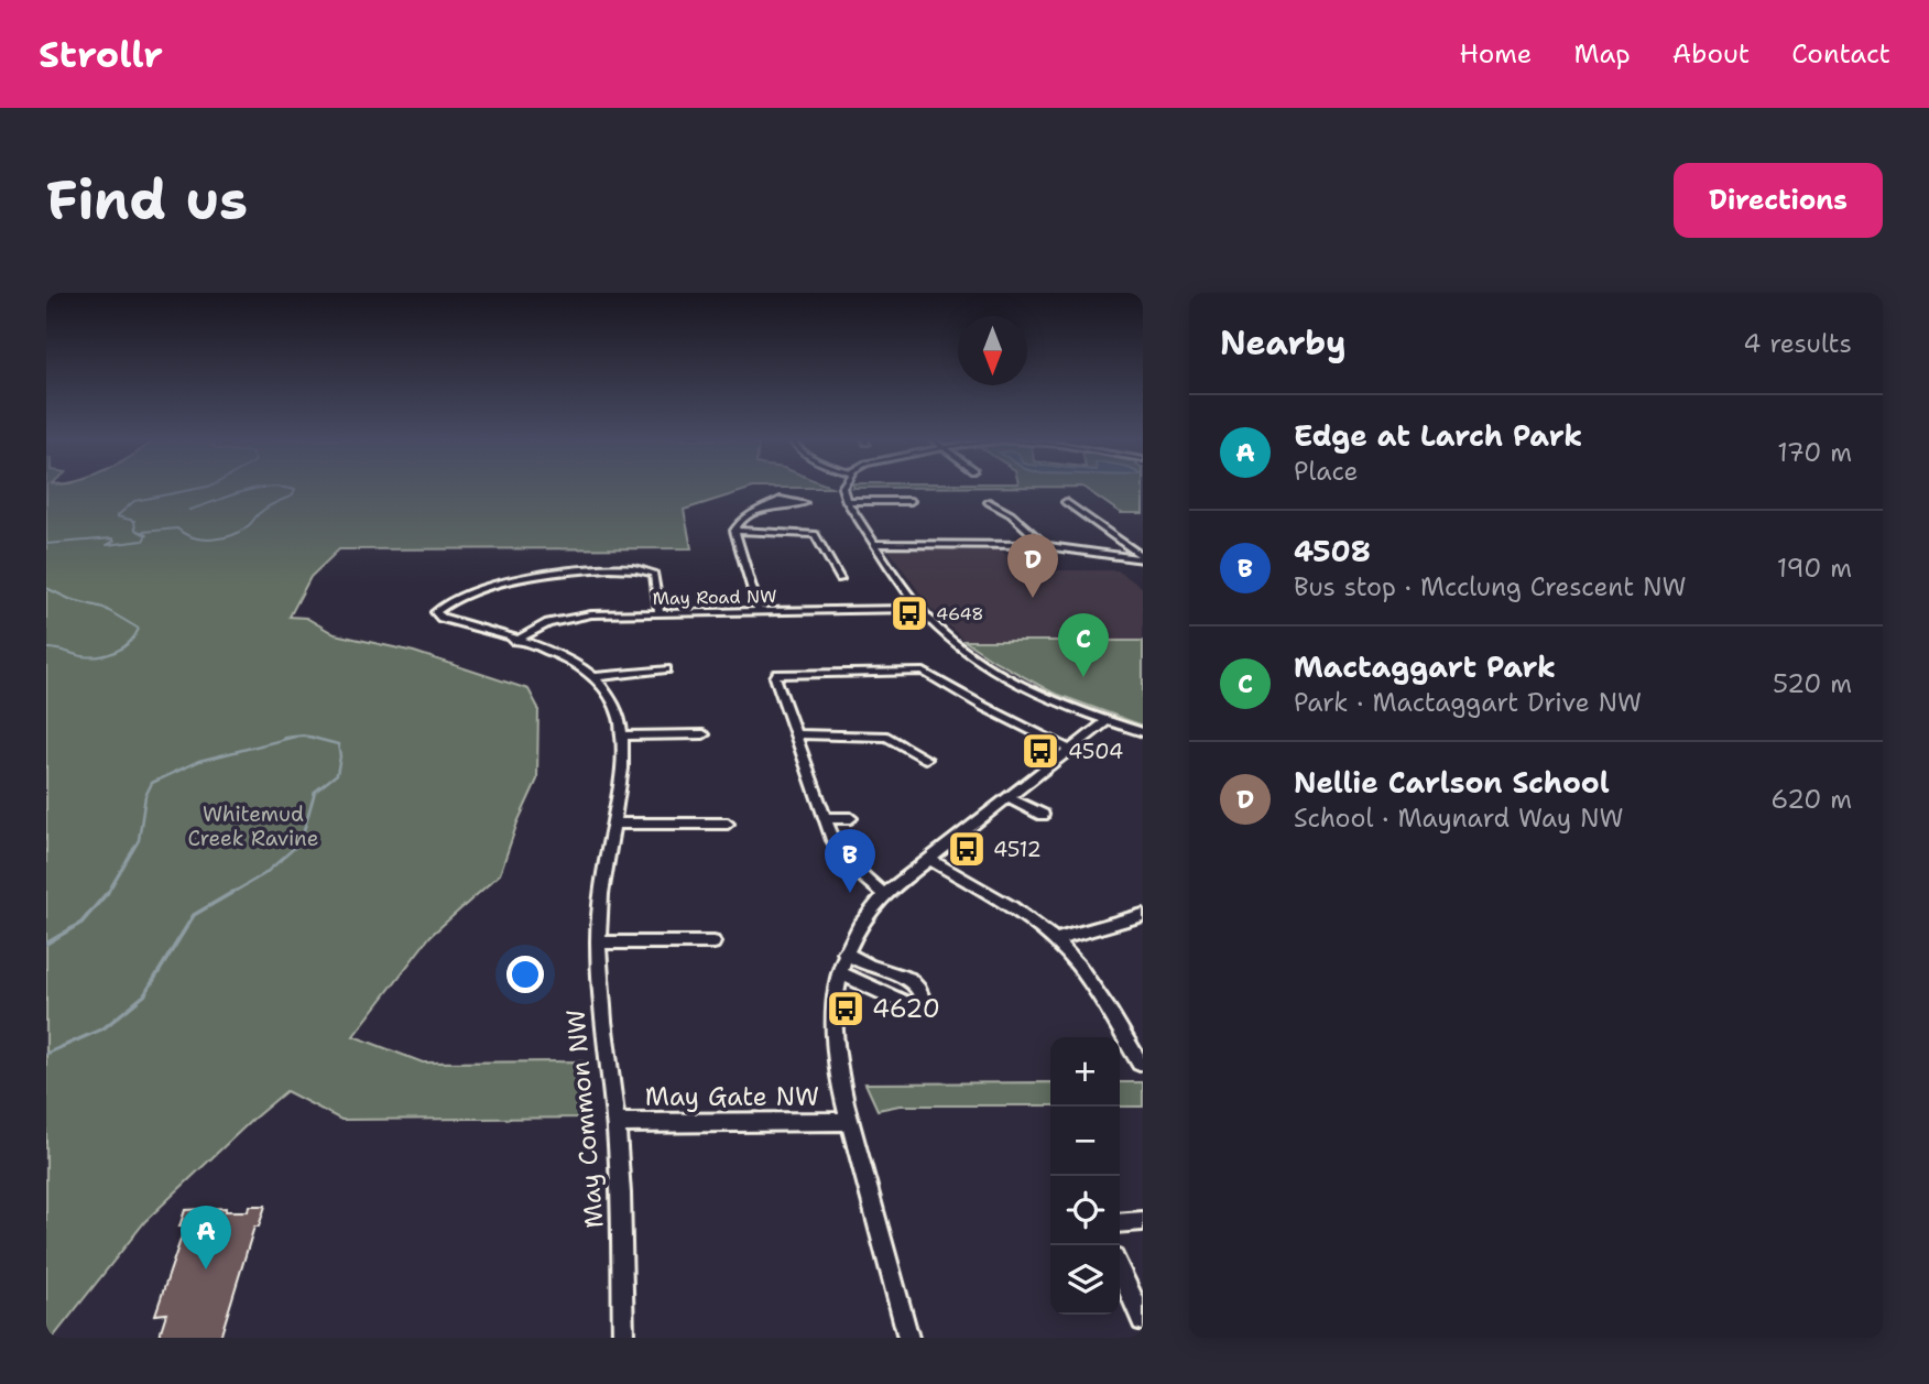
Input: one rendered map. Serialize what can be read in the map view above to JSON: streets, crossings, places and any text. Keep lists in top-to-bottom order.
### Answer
{
  "streets": {
    "street": ["May Road NW", "May Gate NW", "May Common NW"]
  },
  "crossings": [
    ["May Road NW", "May Common NW"],
    ["May Gate NW", "May Common NW"]
  ],
  "parks": ["Whitemud Creek Ravine"],
  "places": {
    "bus stop": [
      "4648",
      "4504",
      "4512",
      "4620"
    ]
  },
  "north": "bottom",
  "page": {
    "header": "Strollr",
    "nav": [
      "Home",
      "Map",
      "About",
      "Contact"
    ],
    "buttons": "Directions",
    "title": "Find us",
    "heading": ["Nearby", "4 results"],
    "list": [
      {
        "mark": "A",
        "name": "Edge at Larch Park",
        "note": "Place",
        "value": "170 m"
      },
      {
        "mark": "B",
        "name": "4508",
        "note": "Bus stop · Mcclung Crescent NW",
        "value": "190 m"
      },
      {
        "mark": "C",
        "name": "Mactaggart Park",
        "note": "Park · Mactaggart Drive NW",
        "value": "520 m"
      },
      {
        "mark": "D",
        "name": "Nellie Carlson School",
        "note": "School · Maynard Way NW",
        "value": "620 m"
      }
    ],
    "pins": [
      "D",
      "C",
      "B",
      "A"
    ],
    "map_buttons": ["+", "−"]
  }
}
